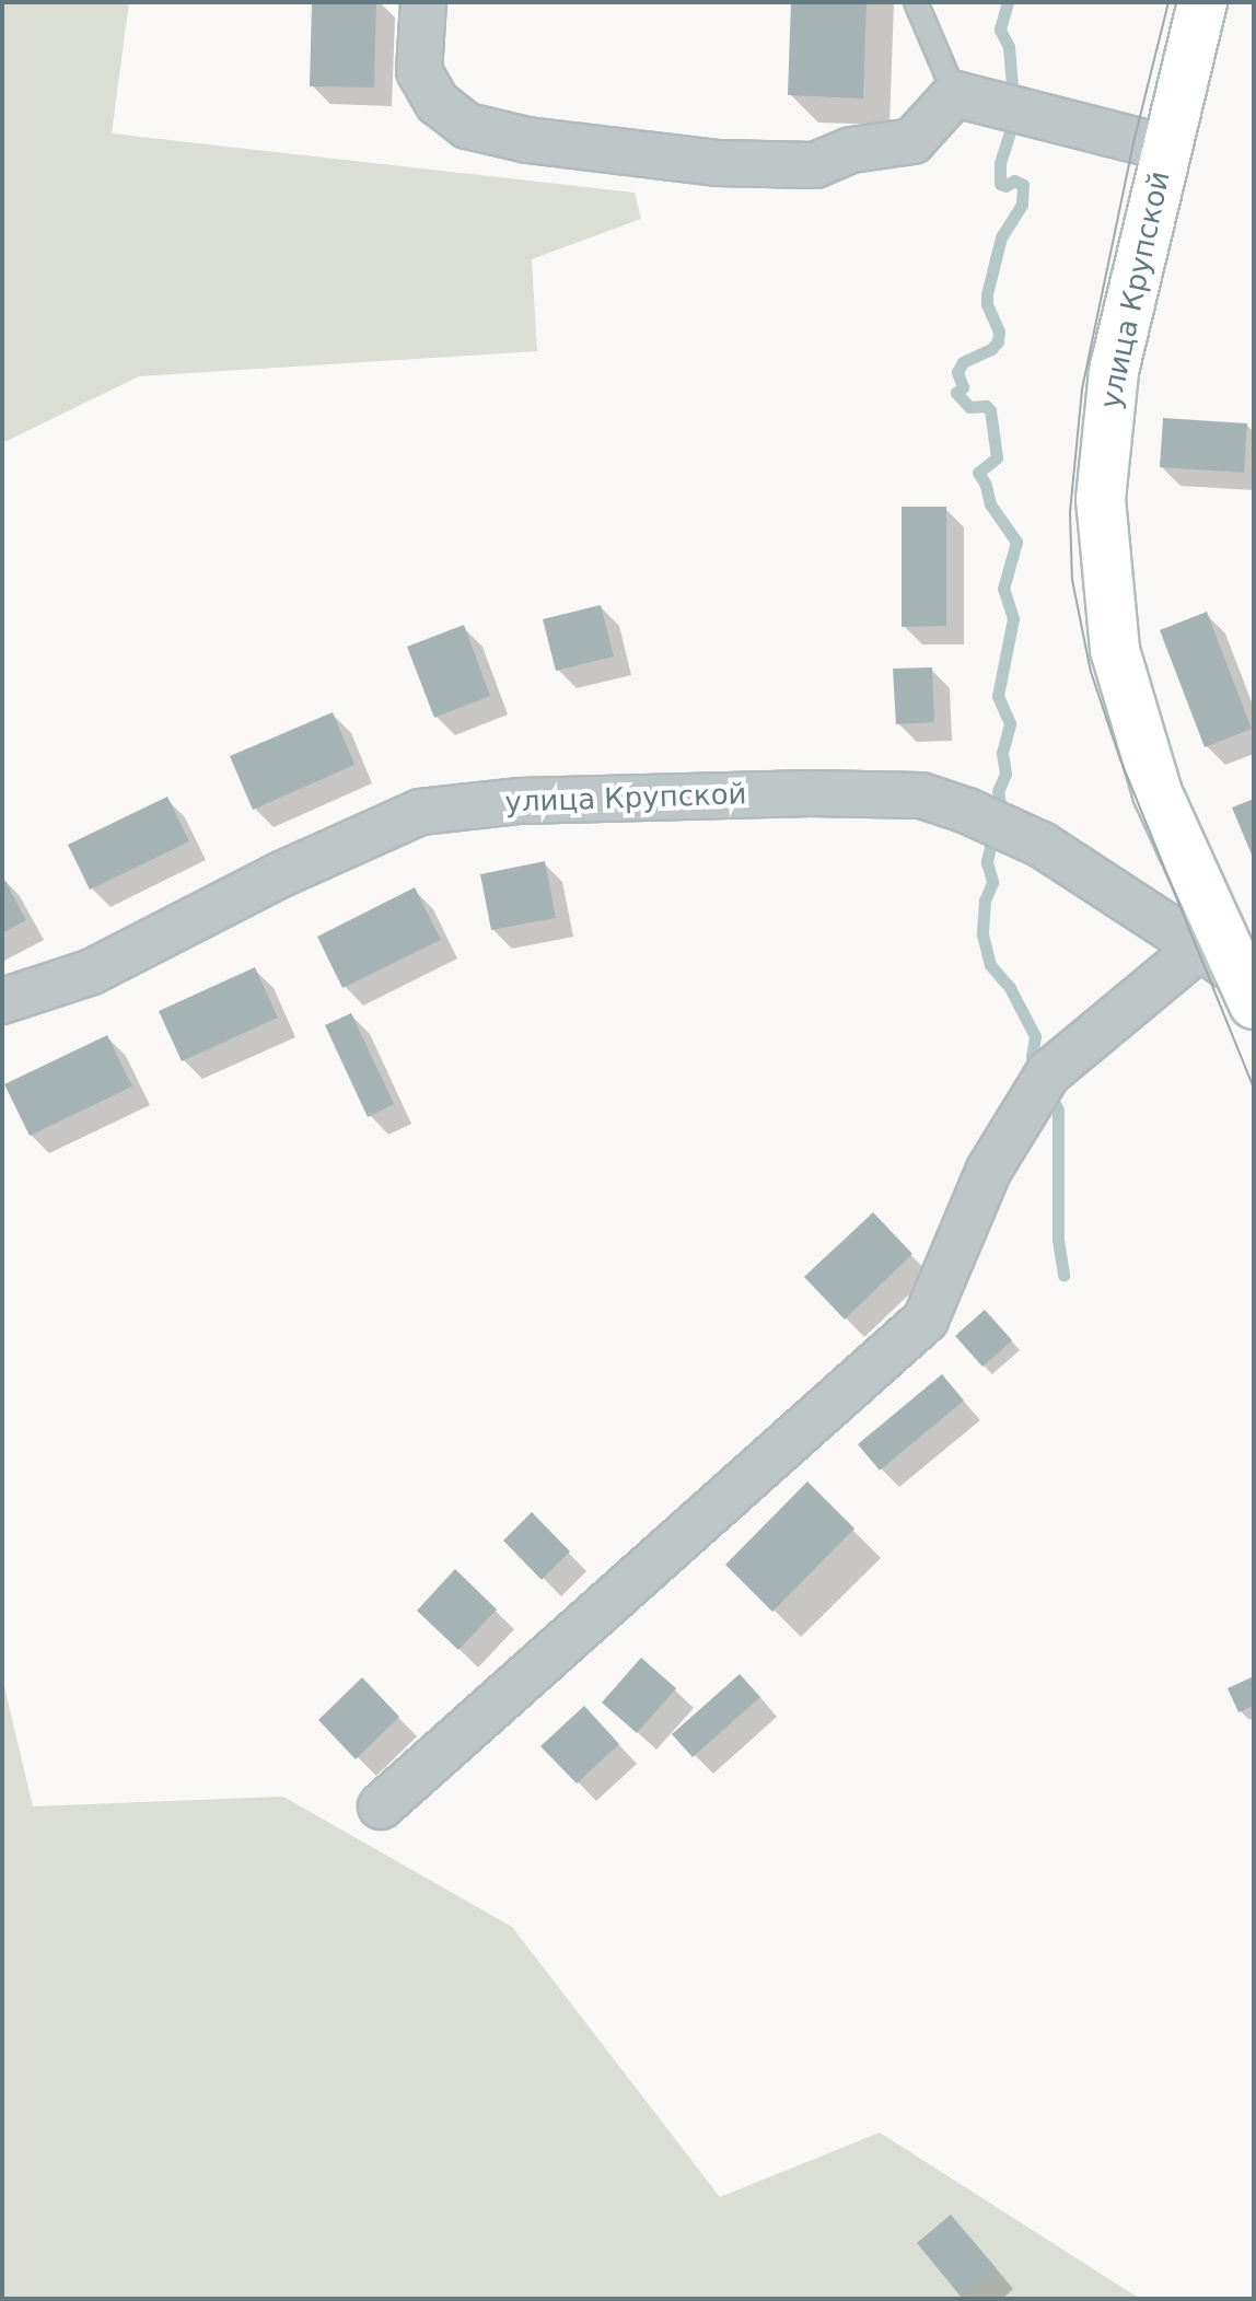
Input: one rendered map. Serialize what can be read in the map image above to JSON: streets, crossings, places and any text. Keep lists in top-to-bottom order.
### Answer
{
  "streets": {
    "main road": ["улица Крупской"]
  }
}
